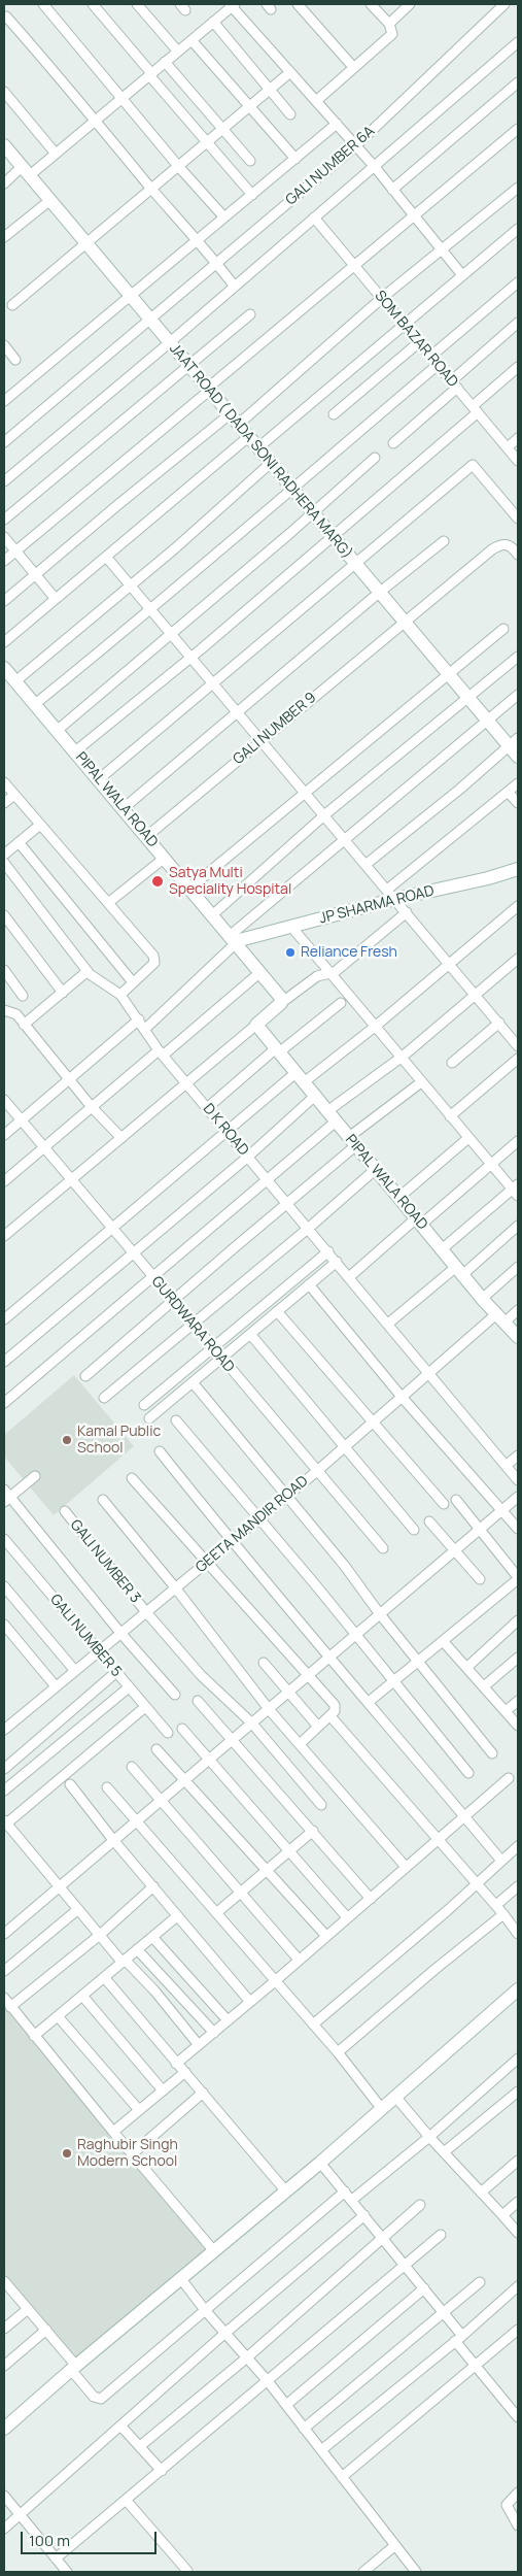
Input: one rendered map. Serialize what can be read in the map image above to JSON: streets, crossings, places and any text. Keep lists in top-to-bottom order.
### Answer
{
  "streets": {
    "street": [
      "GALI NUMBER 6A",
      "SOM BAZAR ROAD",
      "JAAT ROAD ( DADA SONI RADHERA MARG)",
      "GALI NUMBER 9",
      "PIPAL WALA ROAD",
      "JP SHARMA ROAD",
      "D K ROAD",
      "GURDWARA ROAD",
      "GEETA MANDIR ROAD",
      "GALI NUMBER 3",
      "GALI NUMBER 5"
    ]
  },
  "crossings": [
    ["GALI NUMBER 6A", "JAAT ROAD ( DADA SONI RADHERA MARG)"],
    ["JAAT ROAD ( DADA SONI RADHERA MARG)", "GALI NUMBER 9"],
    ["GALI NUMBER 9", "PIPAL WALA ROAD"],
    ["PIPAL WALA ROAD", "JP SHARMA ROAD"],
    ["PIPAL WALA ROAD", "GEETA MANDIR ROAD"],
    ["D K ROAD", "GEETA MANDIR ROAD"],
    ["GURDWARA ROAD", "GEETA MANDIR ROAD"],
    ["GEETA MANDIR ROAD", "GALI NUMBER 3"],
    ["GEETA MANDIR ROAD", "GALI NUMBER 5"]
  ],
  "places": [
    "Satya Multi Speciality Hospital",
    "Reliance Fresh",
    "Kamal Public School",
    "Raghubir Singh Modern School"
  ],
  "scale_bar": "100 m"
}
